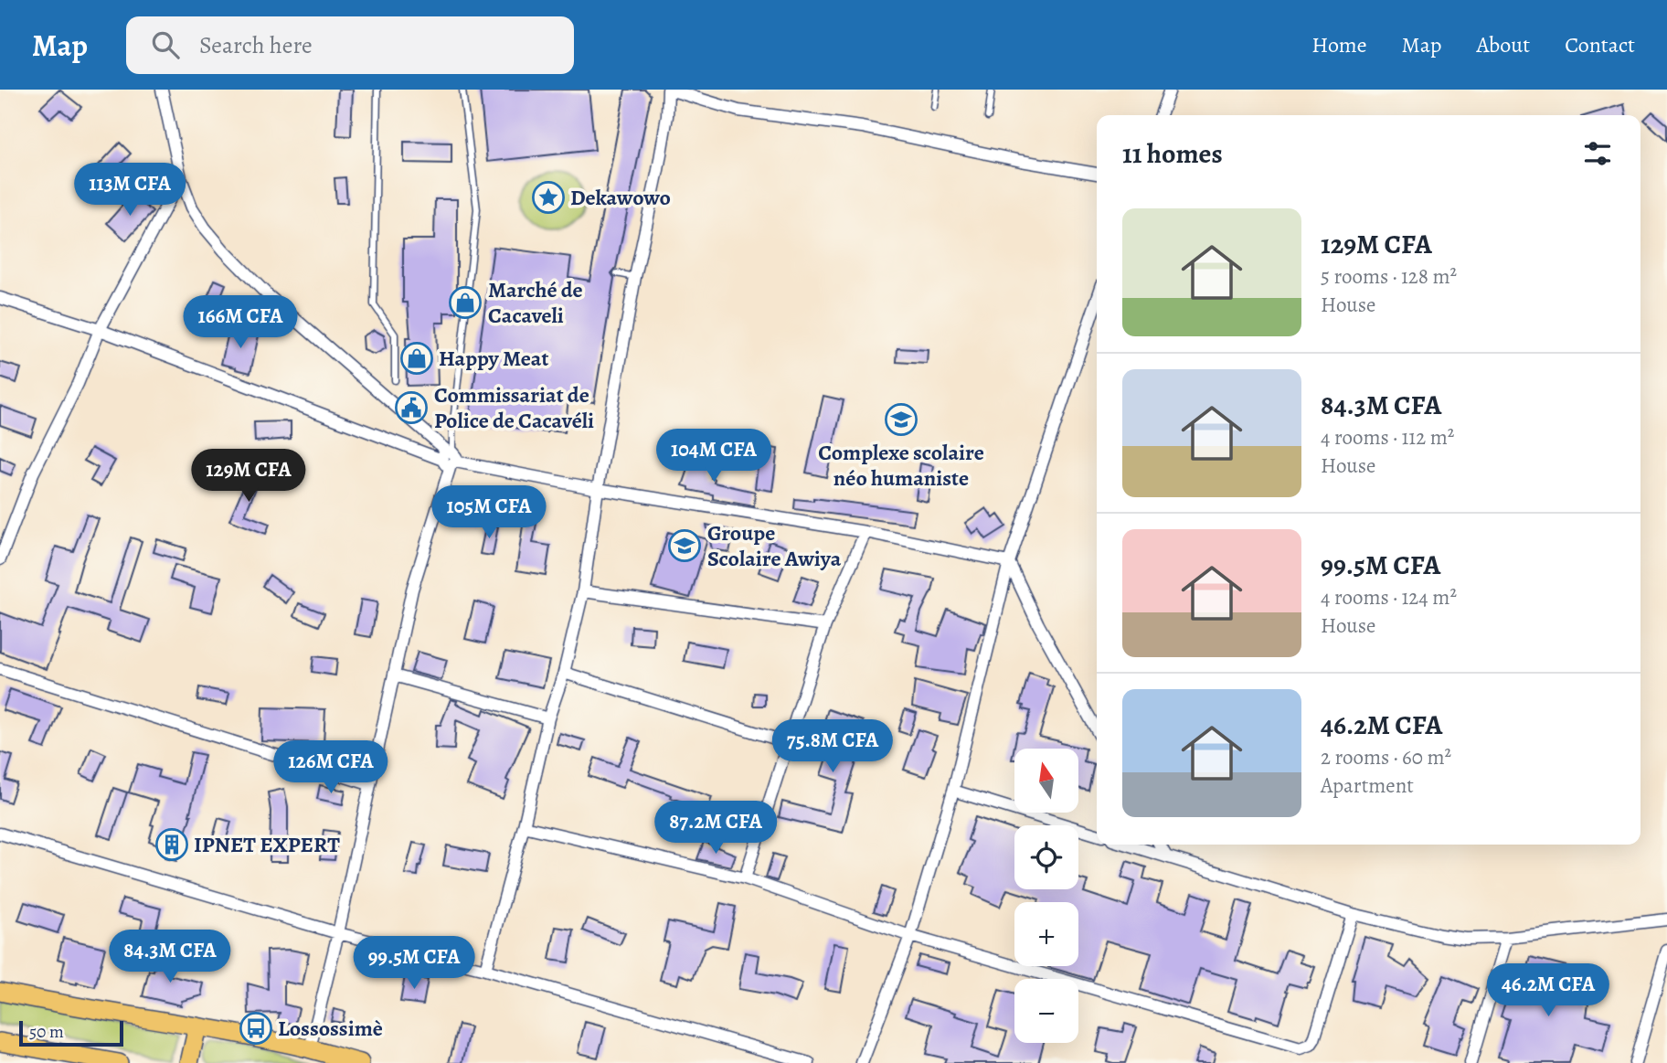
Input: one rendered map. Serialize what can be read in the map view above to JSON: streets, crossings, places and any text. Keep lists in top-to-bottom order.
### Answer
{
  "places": {
    "place": ["Dekawowo"],
    "shop": ["Marché de Cacaveli", "Happy Meat"],
    "public building": ["Commissariat de Police de Cacavéli"],
    "school or university": ["Complexe scolaire néo humaniste", "Groupe Scolaire Awiya"],
    "building": ["IPNET EXPERT"],
    "bus stop": ["Lossossimè"]
  },
  "scale_bar": "50 m",
  "north": "top",
  "page": {
    "header": "Map",
    "search": "Search here",
    "nav": [
      "Home",
      "Map",
      "About",
      "Contact"
    ],
    "heading": "11 homes",
    "price": [
      "113M CFA",
      "166M CFA",
      "104M CFA",
      "129M CFA",
      "105M CFA",
      "75.8M CFA",
      "126M CFA",
      "87.2M CFA",
      "84.3M CFA",
      "99.5M CFA",
      "46.2M CFA"
    ],
    "list": [
      {
        "name": "129M CFA",
        "note": "5 rooms · 128 m² · House"
      },
      {
        "name": "84.3M CFA",
        "note": "4 rooms · 112 m² · House"
      },
      {
        "name": "99.5M CFA",
        "note": "4 rooms · 124 m² · House"
      },
      {
        "name": "46.2M CFA",
        "note": "2 rooms · 60 m² · Apartment"
      }
    ],
    "map_buttons": ["+", "−"],
    "scale": "50 m"
  }
}
